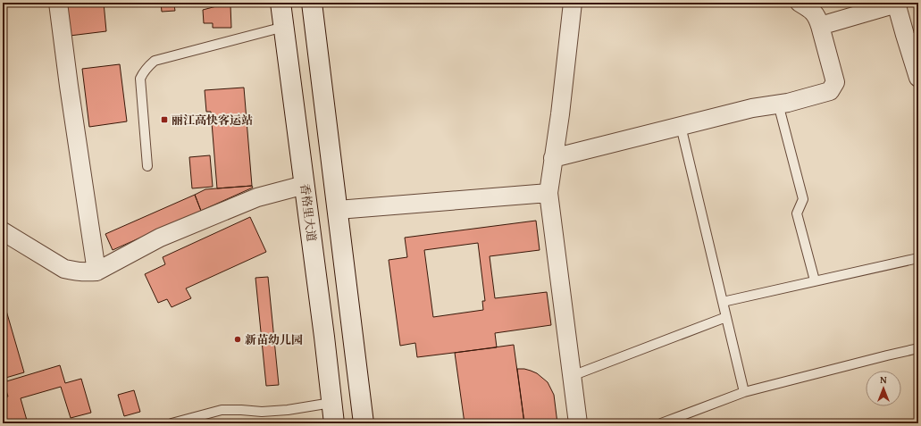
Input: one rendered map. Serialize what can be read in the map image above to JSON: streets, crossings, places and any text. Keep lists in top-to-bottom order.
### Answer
{
  "streets": {
    "main road": ["香格里大道"]
  },
  "places": {
    "transit": ["丽江高快客运站"],
    "other": ["新苗幼儿园"]
  },
  "north": "top"
}
